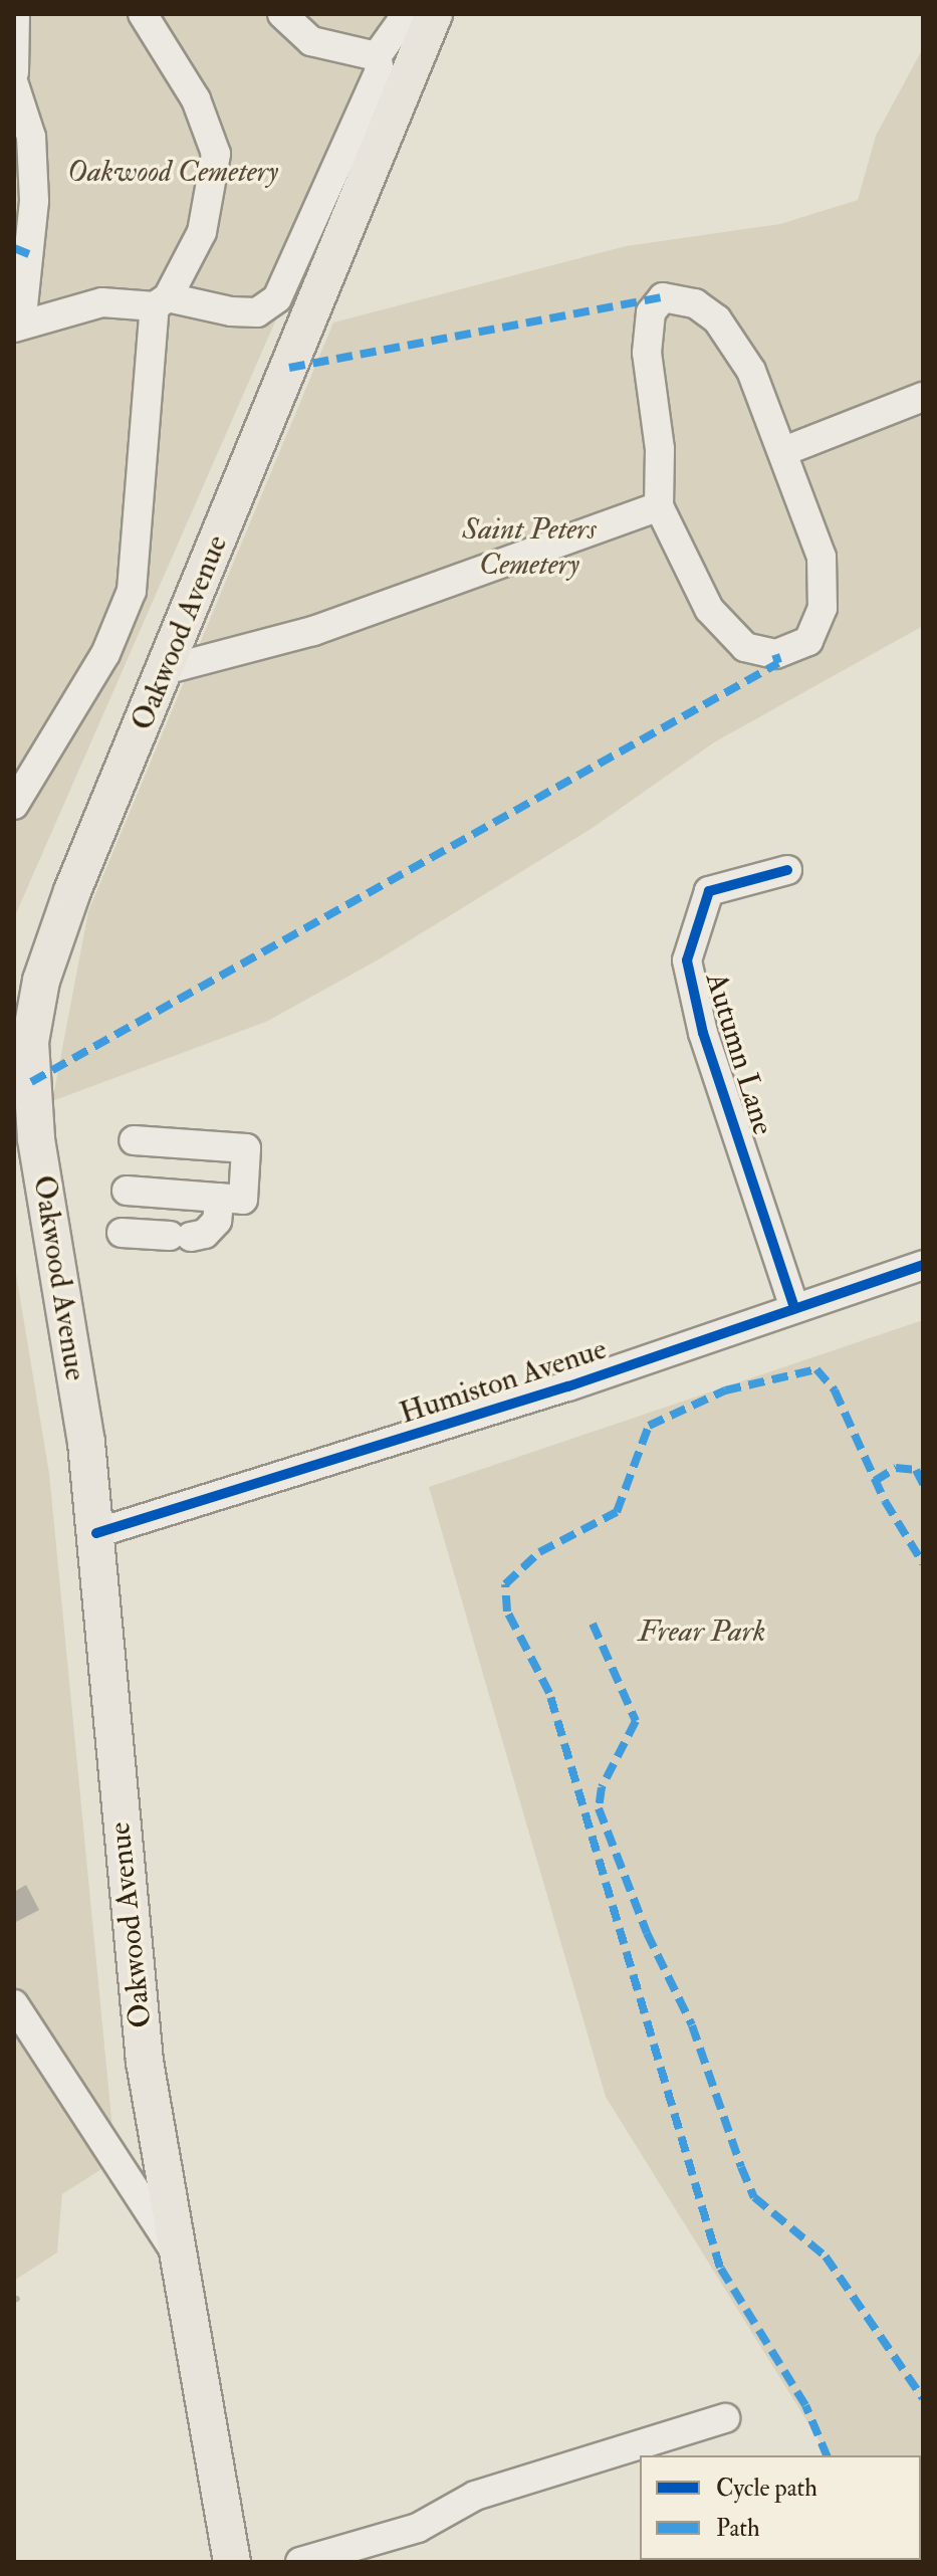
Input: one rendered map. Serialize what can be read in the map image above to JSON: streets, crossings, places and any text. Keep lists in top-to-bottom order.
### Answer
{
  "streets": {
    "main road": ["Oakwood Avenue"],
    "street": ["Autumn Lane", "Humiston Avenue"]
  },
  "crossings": [
    ["Oakwood Avenue", "Humiston Avenue"],
    ["Autumn Lane", "Humiston Avenue"]
  ],
  "parks": ["Oakwood Cemetery", "Saint Peters Cemetery", "Frear Park"],
  "legend": ["Cycle path", "Path"]
}
